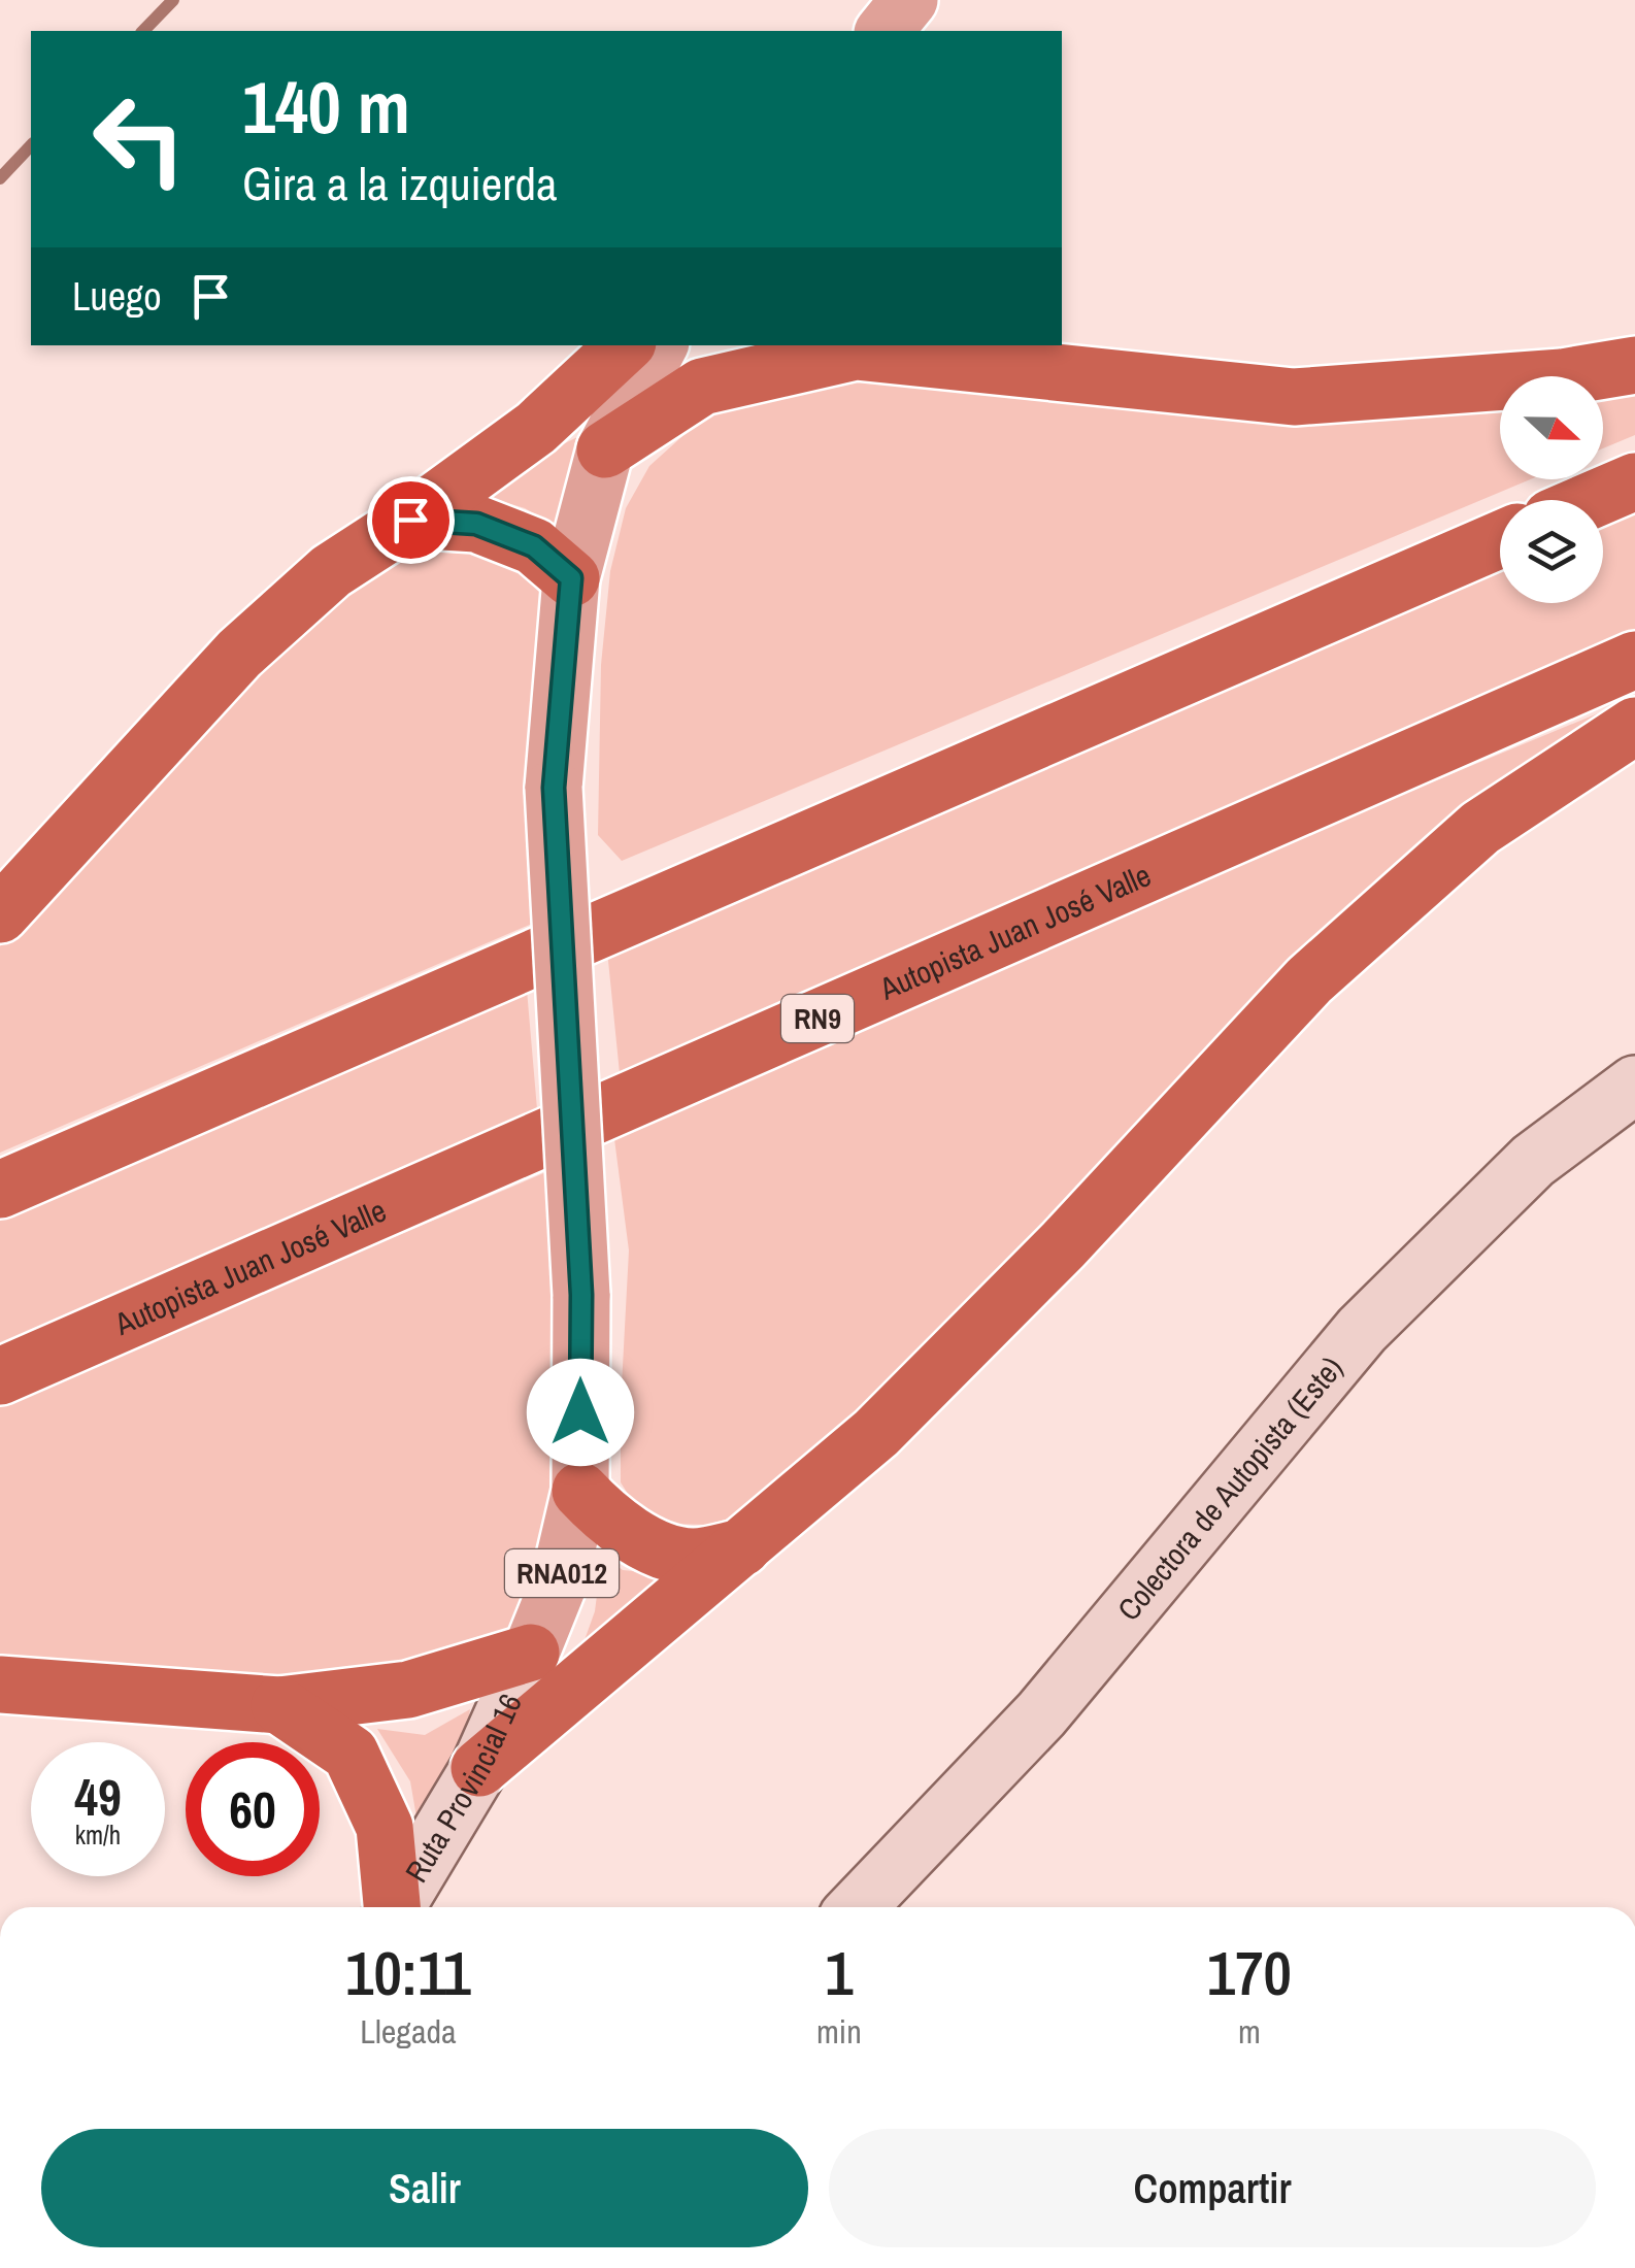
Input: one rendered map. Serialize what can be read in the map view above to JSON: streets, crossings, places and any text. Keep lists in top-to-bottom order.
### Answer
{
  "streets": {
    "highway": ["Autopista Juan José Valle", "RN9"],
    "main road": ["Colectora de Autopista (Este)", "RNA012", "Ruta Provincial 16"]
  },
  "crossings": [
    ["RNA012", "Ruta Provincial 16"]
  ],
  "north": "right",
  "page": {
    "turn": ["140 m", "Gira a la izquierda"],
    "then": "Luego",
    "speed": "49 km/h",
    "limit": "60",
    "eta": [
      "10:11",
      "Llegada",
      "1",
      "min",
      "170",
      "m"
    ],
    "buttons": ["Salir", "Compartir"]
  }
}
